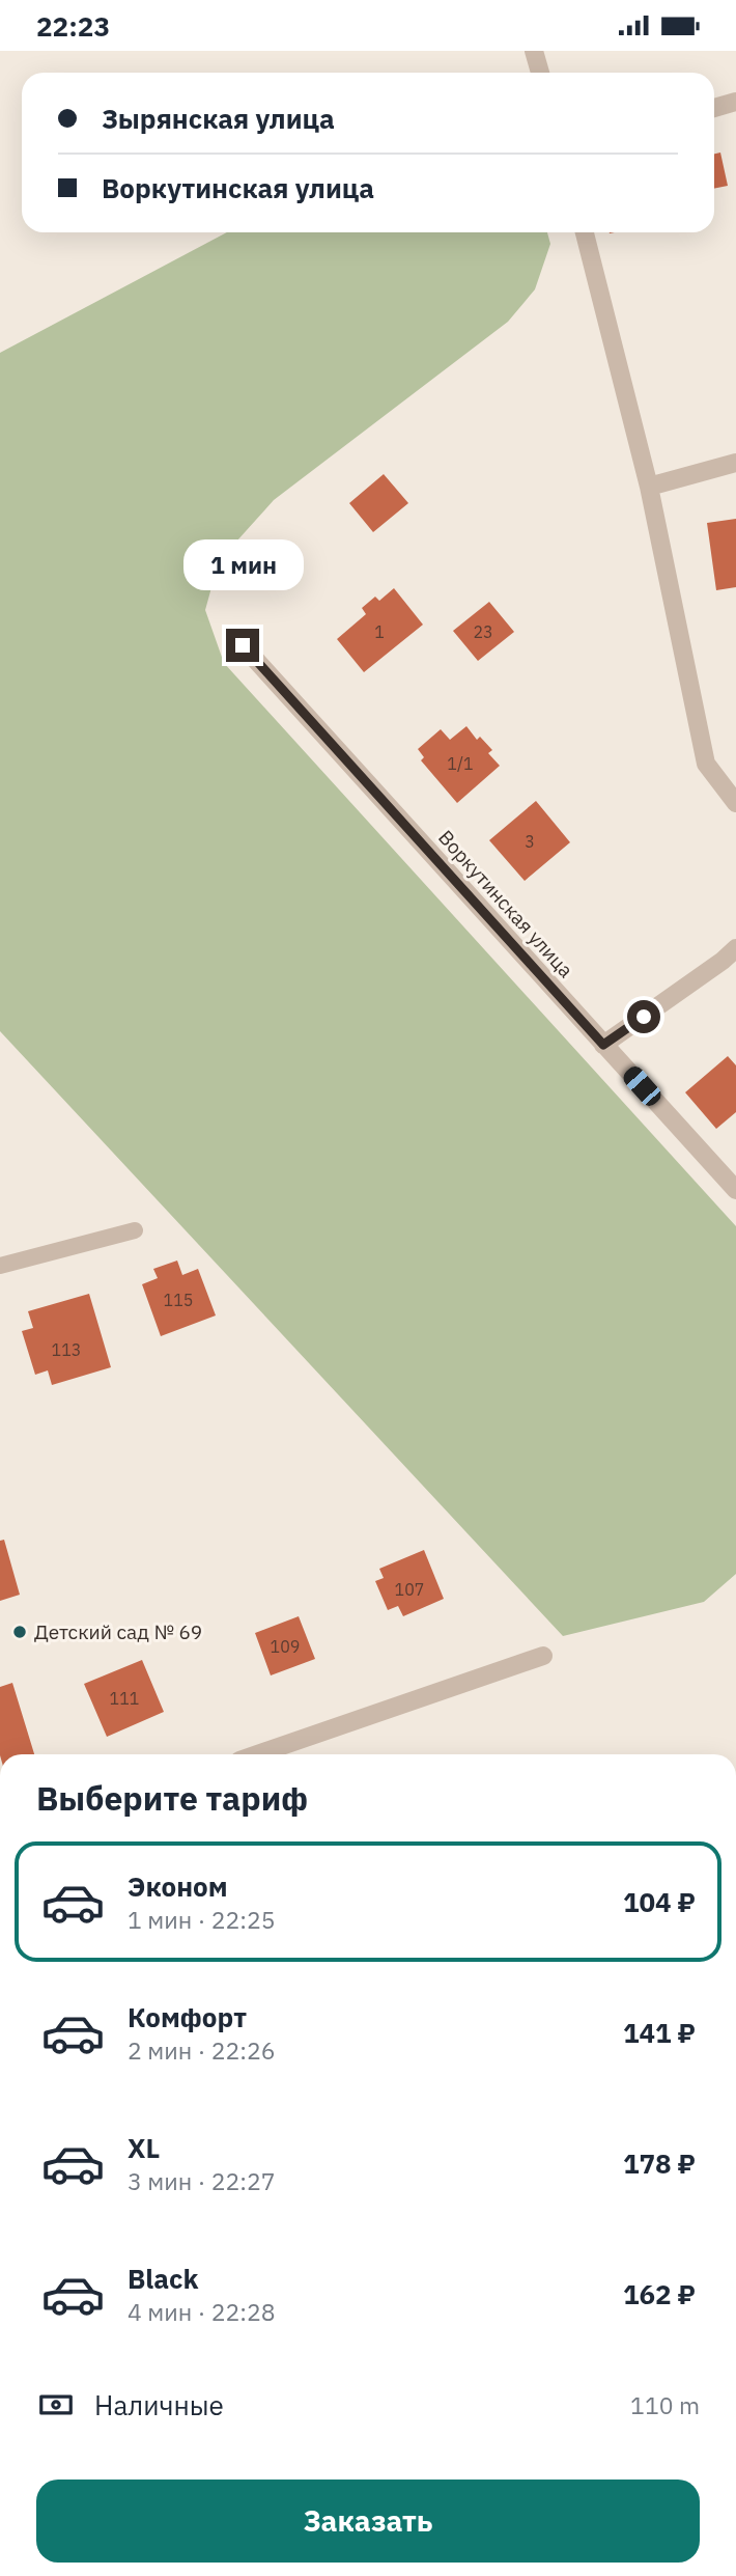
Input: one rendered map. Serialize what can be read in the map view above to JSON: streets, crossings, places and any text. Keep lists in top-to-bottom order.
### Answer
{
  "streets": {
    "street": ["Воркутинская улица"]
  },
  "places": ["Детский сад № 69"],
  "house_numbers": [
    "1",
    "23",
    "1/1",
    "3",
    "115",
    "113",
    "107",
    "109",
    "111"
  ],
  "page": {
    "status": "22:23",
    "banner": ["Зырянская улица", "Воркутинская улица"],
    "bubble": "1 мин",
    "heading": "Выберите тариф",
    "list": [
      {
        "name": "Эконом",
        "note": "1 мин · 22:25",
        "value": "104 ₽"
      },
      {
        "name": "Комфорт",
        "note": "2 мин · 22:26",
        "value": "141 ₽"
      },
      {
        "name": "XL",
        "note": "3 мин · 22:27",
        "value": "178 ₽"
      },
      {
        "name": "Black",
        "note": "4 мин · 22:28",
        "value": "162 ₽"
      }
    ],
    "pay": ["Наличные", "110 m"],
    "buttons": "Заказать"
  }
}
